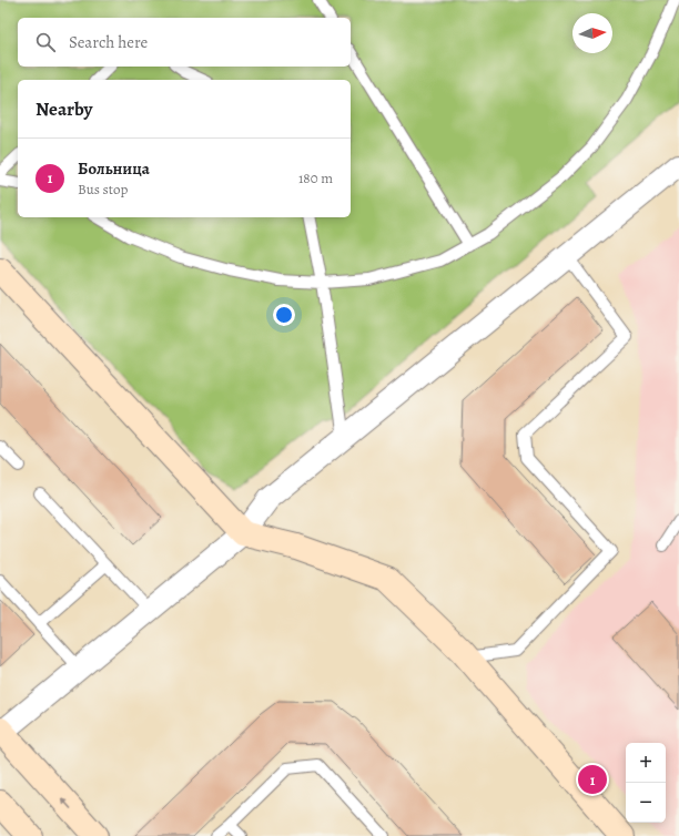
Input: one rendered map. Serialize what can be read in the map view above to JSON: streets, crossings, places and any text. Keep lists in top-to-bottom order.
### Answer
{
  "north": "right",
  "page": {
    "search": "Search here",
    "heading": "Nearby",
    "list": [
      {
        "mark": "1",
        "name": "Больница",
        "note": "Bus stop",
        "value": "180 m"
      }
    ],
    "map_buttons": ["+", "−"],
    "pins": "1"
  }
}
